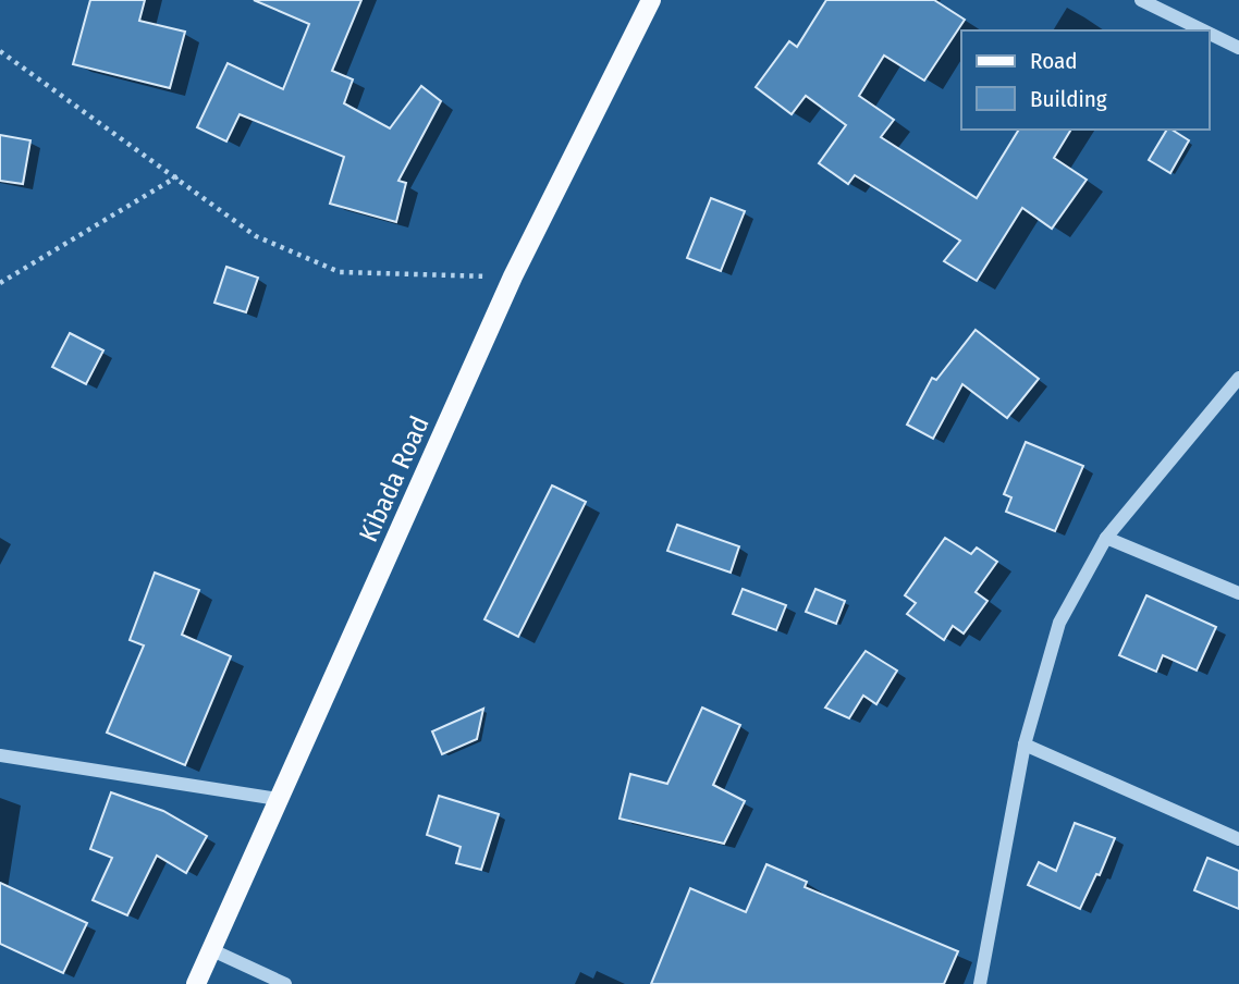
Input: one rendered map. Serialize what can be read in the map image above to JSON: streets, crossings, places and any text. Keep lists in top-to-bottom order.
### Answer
{
  "streets": {
    "main road": ["Kibada Road"]
  },
  "legend": ["Road", "Building"]
}
